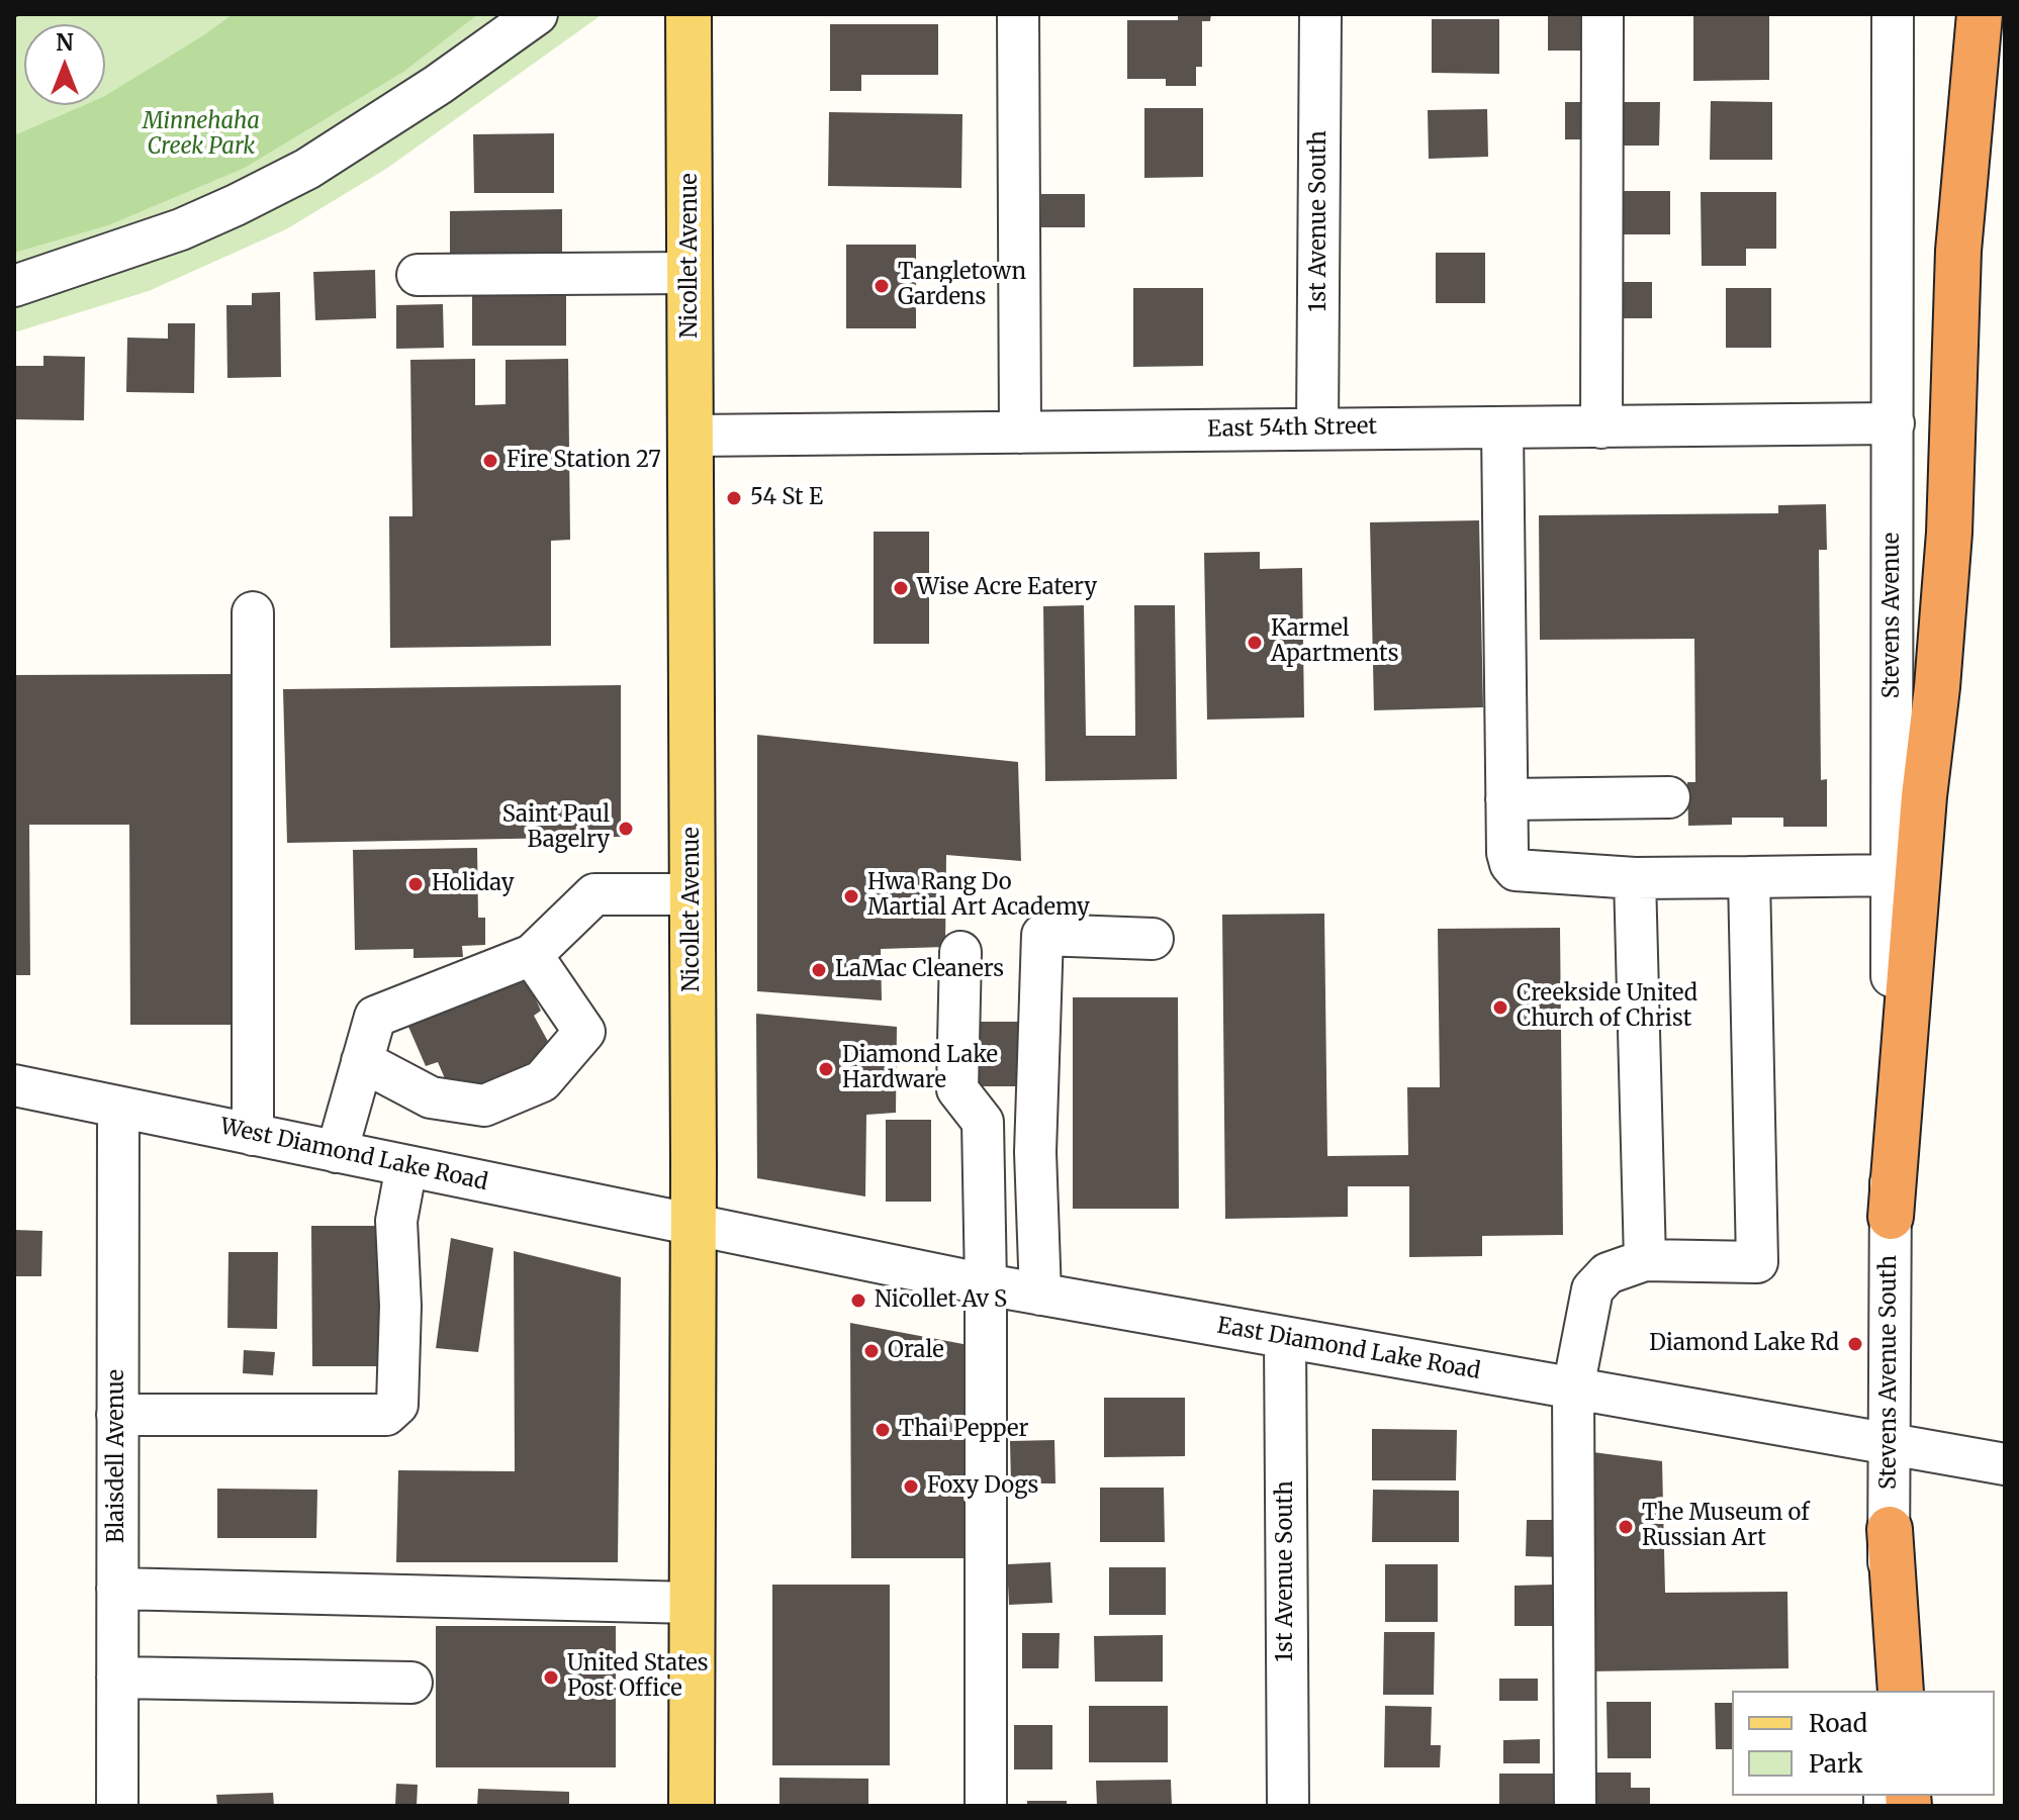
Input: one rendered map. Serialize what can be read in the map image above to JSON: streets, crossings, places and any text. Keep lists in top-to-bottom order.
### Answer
{
  "streets": {
    "main road": ["Nicollet Avenue"],
    "street": [
      "1st Avenue South",
      "East 54th Street",
      "Stevens Avenue",
      "West Diamond Lake Road",
      "East Diamond Lake Road",
      "Stevens Avenue South",
      "Blaisdell Avenue"
    ]
  },
  "crossings": [
    ["1st Avenue South", "East 54th Street"],
    ["1st Avenue South", "East Diamond Lake Road"],
    ["Nicollet Avenue", "East 54th Street"],
    ["Nicollet Avenue", "West Diamond Lake Road"],
    ["Nicollet Avenue", "East Diamond Lake Road"],
    ["East 54th Street", "Stevens Avenue"],
    ["Stevens Avenue", "Stevens Avenue South"],
    ["West Diamond Lake Road", "East Diamond Lake Road"],
    ["West Diamond Lake Road", "Blaisdell Avenue"],
    ["East Diamond Lake Road", "Stevens Avenue South"]
  ],
  "parks": ["Minnehaha Creek Park"],
  "places": [
    "Tangletown Gardens",
    "Fire Station 27",
    "54 St E",
    "Wise Acre Eatery",
    "Karmel Apartments",
    "Saint Paul Bagelry",
    "Holiday",
    "Hwa Rang Do Martial Art Academy",
    "LaMac Cleaners",
    "Creekside United Church of Christ",
    "Diamond Lake Hardware",
    "Nicollet Av S",
    "Diamond Lake Rd",
    "Orale",
    "Thai Pepper",
    "Foxy Dogs",
    "The Museum of Russian Art",
    "United States Post Office"
  ],
  "legend": ["Road", "Park"],
  "north": "top"
}
